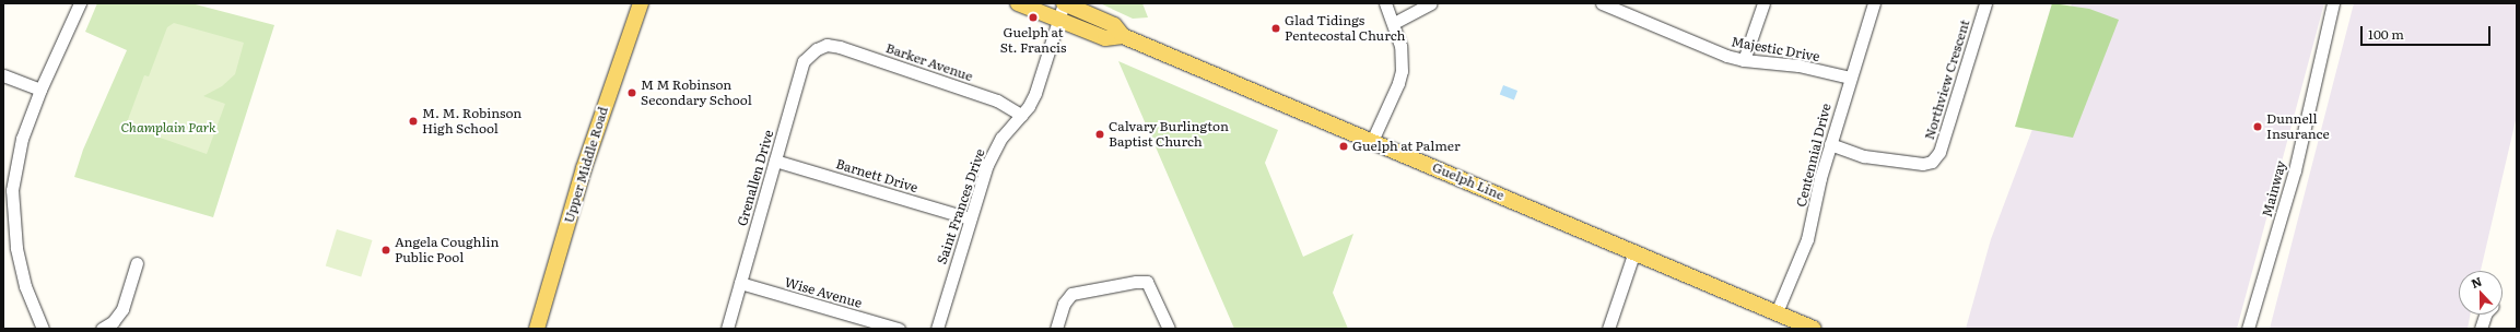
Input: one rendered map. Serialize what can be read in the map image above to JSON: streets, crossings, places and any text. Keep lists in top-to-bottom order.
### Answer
{
  "streets": {
    "main road": ["Upper Middle Road", "Guelph Line"],
    "street": [
      "Majestic Drive",
      "Barker Avenue",
      "Northview Crescent",
      "Centennial Drive",
      "Barnett Drive",
      "Grenallen Drive",
      "Mainway",
      "Saint Frances Drive",
      "Wise Avenue"
    ]
  },
  "crossings": [
    ["Majestic Drive", "Centennial Drive"],
    ["Barker Avenue", "Grenallen Drive"],
    ["Barker Avenue", "Saint Frances Drive"],
    ["Northview Crescent", "Centennial Drive"],
    ["Centennial Drive", "Guelph Line"],
    ["Barnett Drive", "Grenallen Drive"],
    ["Barnett Drive", "Saint Frances Drive"],
    ["Grenallen Drive", "Wise Avenue"],
    ["Guelph Line", "Saint Frances Drive"]
  ],
  "parks": ["Champlain Park"],
  "places": [
    "Guelph at St. Francis",
    "Glad Tidings Pentecostal Church",
    "M M Robinson Secondary School",
    "M. M. Robinson High School",
    "Dunnell Insurance",
    "Calvary Burlington Baptist Church",
    "Guelph at Palmer",
    "Angela Coughlin Public Pool"
  ],
  "scale_bar": "100 m",
  "north": "top"
}
